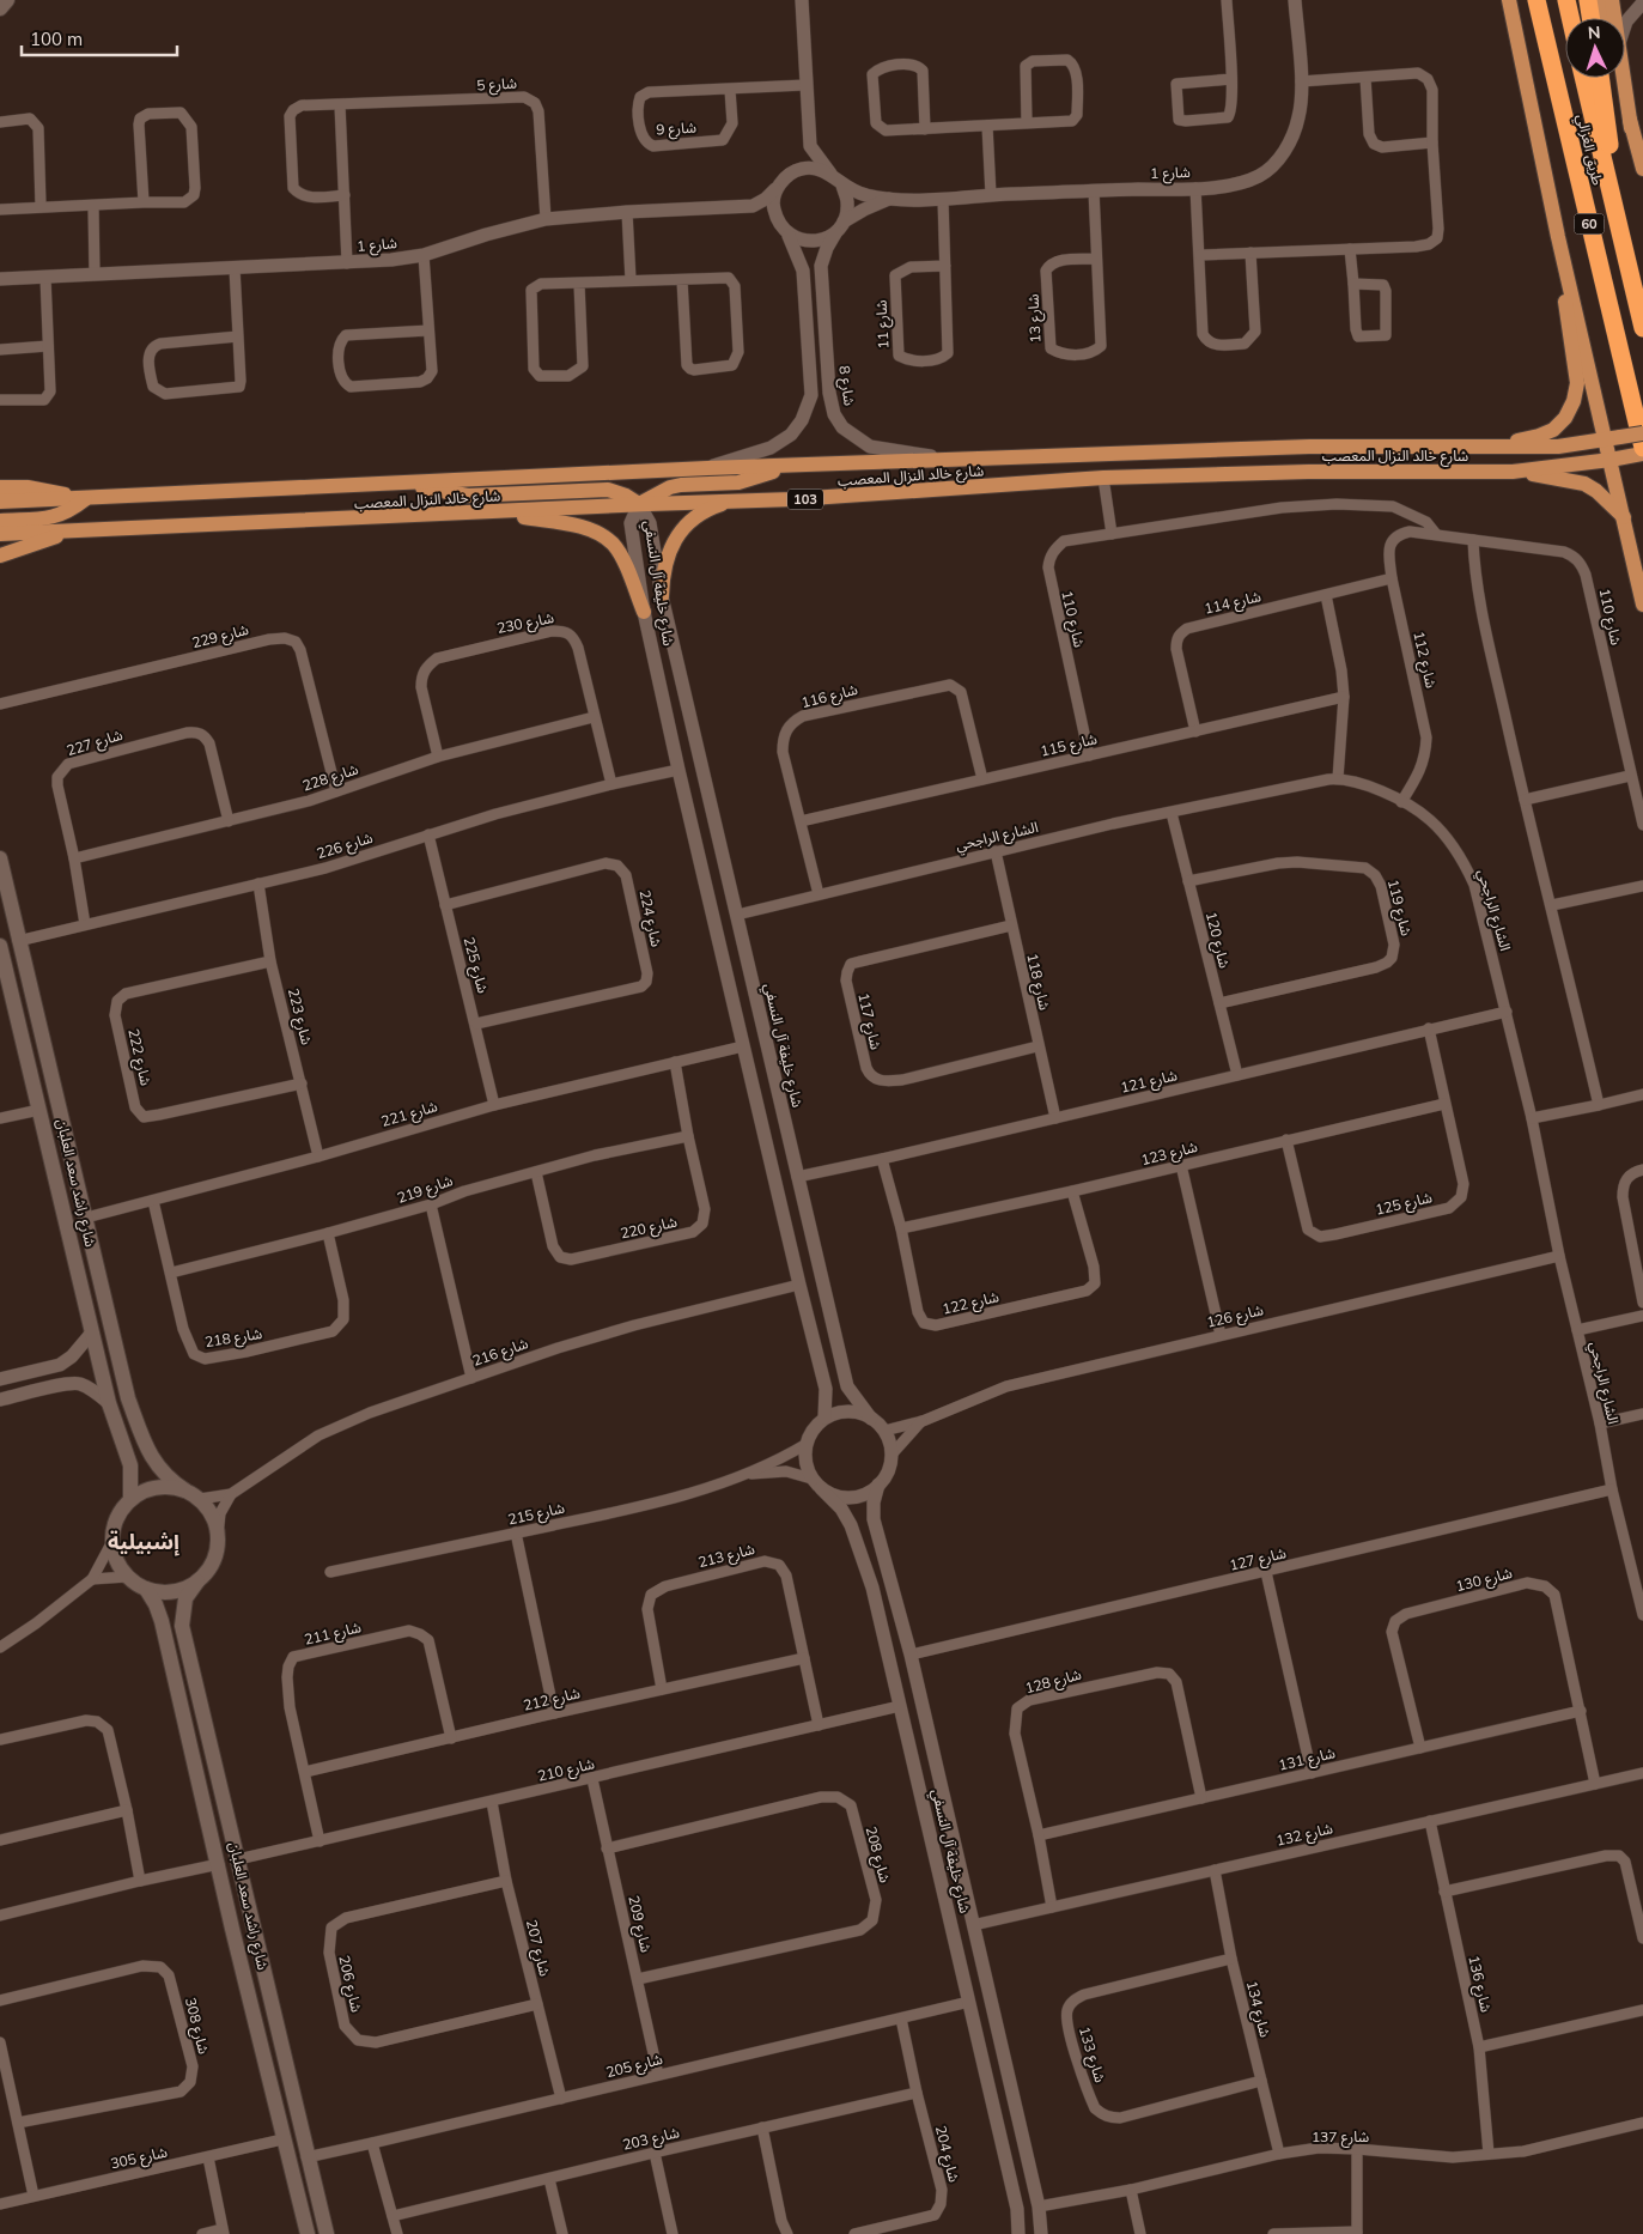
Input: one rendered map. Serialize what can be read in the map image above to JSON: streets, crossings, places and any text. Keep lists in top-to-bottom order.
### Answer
{
  "streets": {
    "highway": ["طريق الغزالي", "60"],
    "main road": ["شارع خالد النزال المعصب", "103", "شارع راشد سعد العلبان"],
    "street": [
      "شارع 5",
      "شارع 9",
      "شارع 1",
      "شارع 13",
      "شارع 11",
      "شارع 8",
      "شارع خليفة آل النسفي",
      "114 شارع",
      "شارع 110",
      "شارع 230",
      "شارع 229",
      "شارع 112",
      "شارع 116",
      "شارع 227",
      "شارع 115",
      "شارع 228",
      "الشارع الراجحي",
      "شارع 226",
      "شارع 119",
      "شارع 224",
      "شارع 120",
      "شارع 225",
      "شارع 118",
      "شارع 223",
      "شارع 117",
      "شارع 222",
      "شارع 121",
      "شارع 221",
      "شارع 123",
      "شارع 219",
      "شارع 125",
      "شارع 220",
      "شارع 122",
      "شارع 126",
      "شارع 218",
      "شارع 216",
      "شارع 215",
      "شارع 213",
      "شارع 127",
      "شارع 130",
      "شارع 211",
      "شارع 128",
      "شارع 212",
      "شارع 131",
      "شارع 210",
      "شارع 132",
      "شارع 208",
      "شارع 209",
      "شارع 207",
      "شارع 206",
      "شارع 136",
      "شارع 134",
      "شارع 308",
      "شارع 133",
      "شارع 205",
      "شارع 137",
      "شارع 203",
      "شارع 204",
      "شارع 305"
    ]
  },
  "crossings": [
    ["شارع 5", "شارع 1"],
    ["شارع 1", "شارع 13"],
    ["شارع 1", "شارع 11"],
    ["شارع 1", "شارع 8"],
    ["شارع 8", "شارع خالد النزال المعصب"],
    ["شارع خالد النزال المعصب", "شارع خليفة آل النسفي"],
    ["شارع خليفة آل النسفي", "الشارع الراجحي"],
    ["شارع خليفة آل النسفي", "شارع 226"],
    ["شارع خليفة آل النسفي", "شارع 121"],
    ["شارع خليفة آل النسفي", "شارع 221"],
    ["شارع خليفة آل النسفي", "شارع 126"],
    ["شارع خليفة آل النسفي", "شارع 216"],
    ["شارع خليفة آل النسفي", "شارع 215"],
    ["شارع خليفة آل النسفي", "شارع 127"],
    ["شارع خليفة آل النسفي", "شارع 210"],
    ["شارع خليفة آل النسفي", "شارع 132"],
    ["شارع خليفة آل النسفي", "شارع 205"],
    ["شارع خليفة آل النسفي", "شارع 137"],
    ["114 شارع", "شارع 112"],
    ["114 شارع", "شارع 115"],
    ["شارع 110", "شارع 112"],
    ["شارع 110", "شارع 115"],
    ["شارع 230", "شارع 228"],
    ["شارع 230", "شارع 226"],
    ["شارع 229", "شارع 228"],
    ["شارع 112", "الشارع الراجحي"],
    ["شارع 116", "شارع 115"],
    ["شارع 116", "الشارع الراجحي"],
    ["شارع 227", "شارع 228"],
    ["شارع 227", "شارع 226"],
    ["الشارع الراجحي", "شارع 120"],
    ["الشارع الراجحي", "شارع 118"],
    ["الشارع الراجحي", "شارع 121"],
    ["الشارع الراجحي", "شارع 126"],
    ["الشارع الراجحي", "شارع 127"],
    ["شارع 226", "شارع 225"],
    ["شارع 226", "شارع 223"],
    ["شارع 226", "شارع راشد سعد العلبان"],
    ["شارع 119", "شارع 120"],
    ["شارع 224", "شارع 225"],
    ["شارع 120", "شارع 121"],
    ["شارع 225", "شارع 221"],
    ["شارع 118", "شارع 117"],
    ["شارع 118", "شارع 121"],
    ["شارع 223", "شارع 222"],
    ["شارع 223", "شارع 221"],
    ["شارع 121", "شارع 125"],
    ["شارع 121", "شارع 122"],
    ["شارع 221", "شارع راشد سعد العلبان"],
    ["شارع 221", "شارع 220"],
    ["شارع 221", "شارع 218"],
    ["شارع 123", "شارع 125"],
    ["شارع 123", "شارع 122"],
    ["شارع راشد سعد العلبان", "شارع 216"],
    ["شارع راشد سعد العلبان", "شارع 210"],
    ["شارع راشد سعد العلبان", "شارع 205"],
    ["شارع راشد سعد العلبان", "شارع 305"],
    ["شارع 219", "شارع 220"],
    ["شارع 219", "شارع 218"],
    ["شارع 126", "شارع 215"],
    ["شارع 213", "شارع 212"],
    ["شارع 213", "شارع 210"],
    ["شارع 130", "شارع 131"],
    ["شارع 130", "شارع 132"],
    ["شارع 211", "شارع 212"],
    ["شارع 211", "شارع 210"],
    ["شارع 128", "شارع 131"],
    ["شارع 128", "شارع 132"],
    ["شارع 210", "شارع 209"],
    ["شارع 210", "شارع 207"],
    ["شارع 132", "شارع 136"],
    ["شارع 132", "شارع 134"],
    ["شارع 208", "شارع 209"],
    ["شارع 209", "شارع 205"],
    ["شارع 207", "شارع 206"],
    ["شارع 207", "شارع 205"],
    ["شارع 136", "شارع 137"],
    ["شارع 134", "شارع 133"],
    ["شارع 134", "شارع 137"],
    ["شارع 205", "شارع 204"],
    ["شارع 203", "شارع 204"]
  ],
  "districts": ["إشبيلية"],
  "scale_bar": "100 m",
  "north": "top"
}
